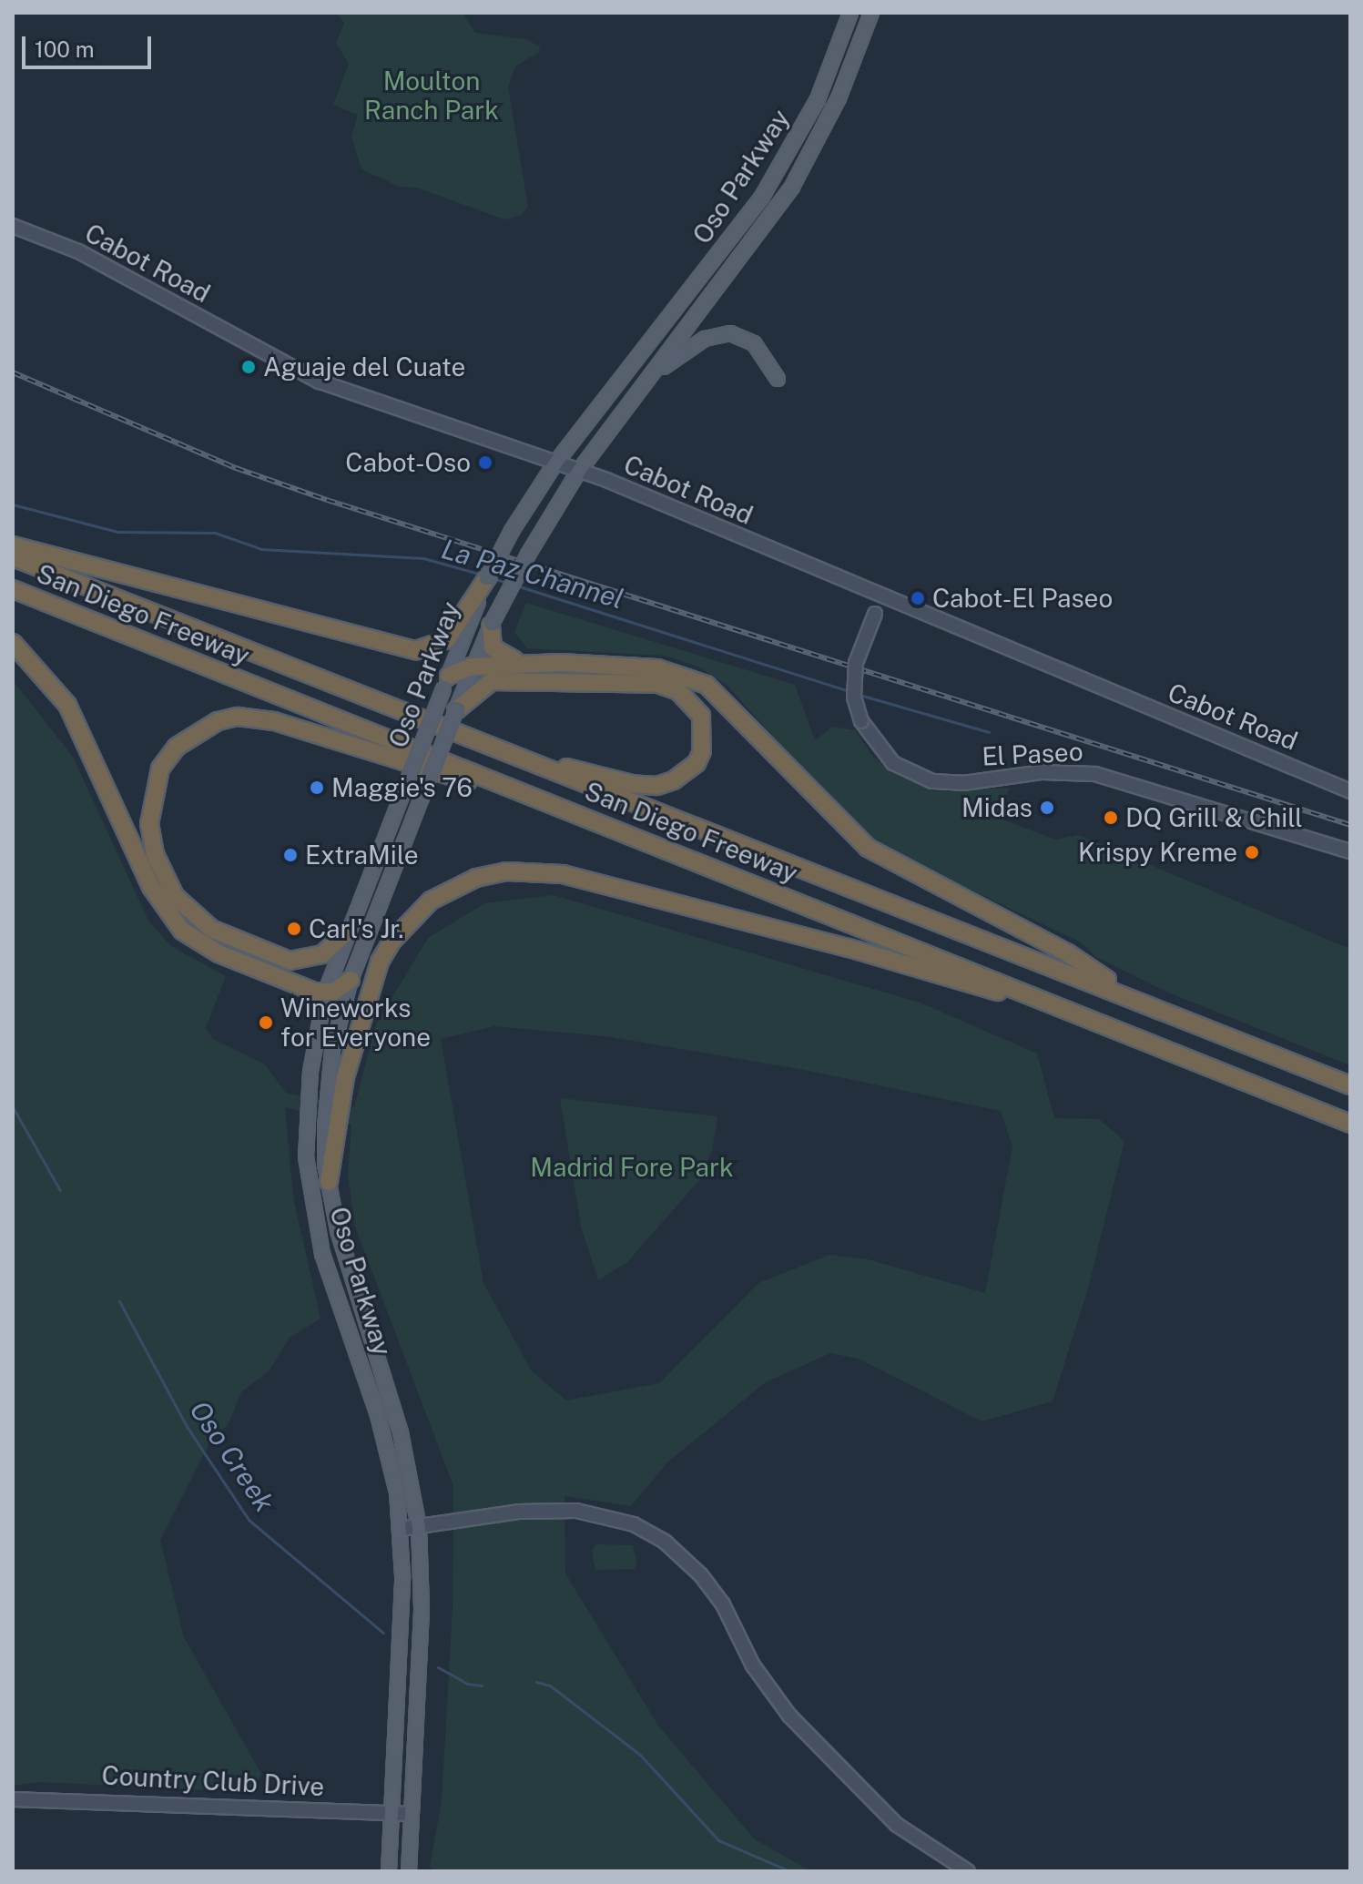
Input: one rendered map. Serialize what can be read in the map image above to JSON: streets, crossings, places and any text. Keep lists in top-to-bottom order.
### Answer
{
  "streets": {
    "highway": ["San Diego Freeway"],
    "main road": ["Oso Parkway"],
    "street": ["Cabot Road", "El Paseo", "Country Club Drive"]
  },
  "crossings": [
    ["Oso Parkway", "Cabot Road"],
    ["Oso Parkway", "Country Club Drive"],
    ["Cabot Road", "El Paseo"]
  ],
  "water": ["La Paz Channel", "Oso Creek"],
  "parks": ["Moulton Ranch Park", "Madrid Fore Park"],
  "places": [
    "Aguaje del Cuate",
    "Cabot-Oso",
    "Cabot-El Paseo",
    "Maggie's 76",
    "Midas",
    "DQ Grill & Chill",
    "Krispy Kreme",
    "ExtraMile",
    "Carl's Jr.",
    "Wineworks for Everyone"
  ],
  "scale_bar": "100 m"
}
